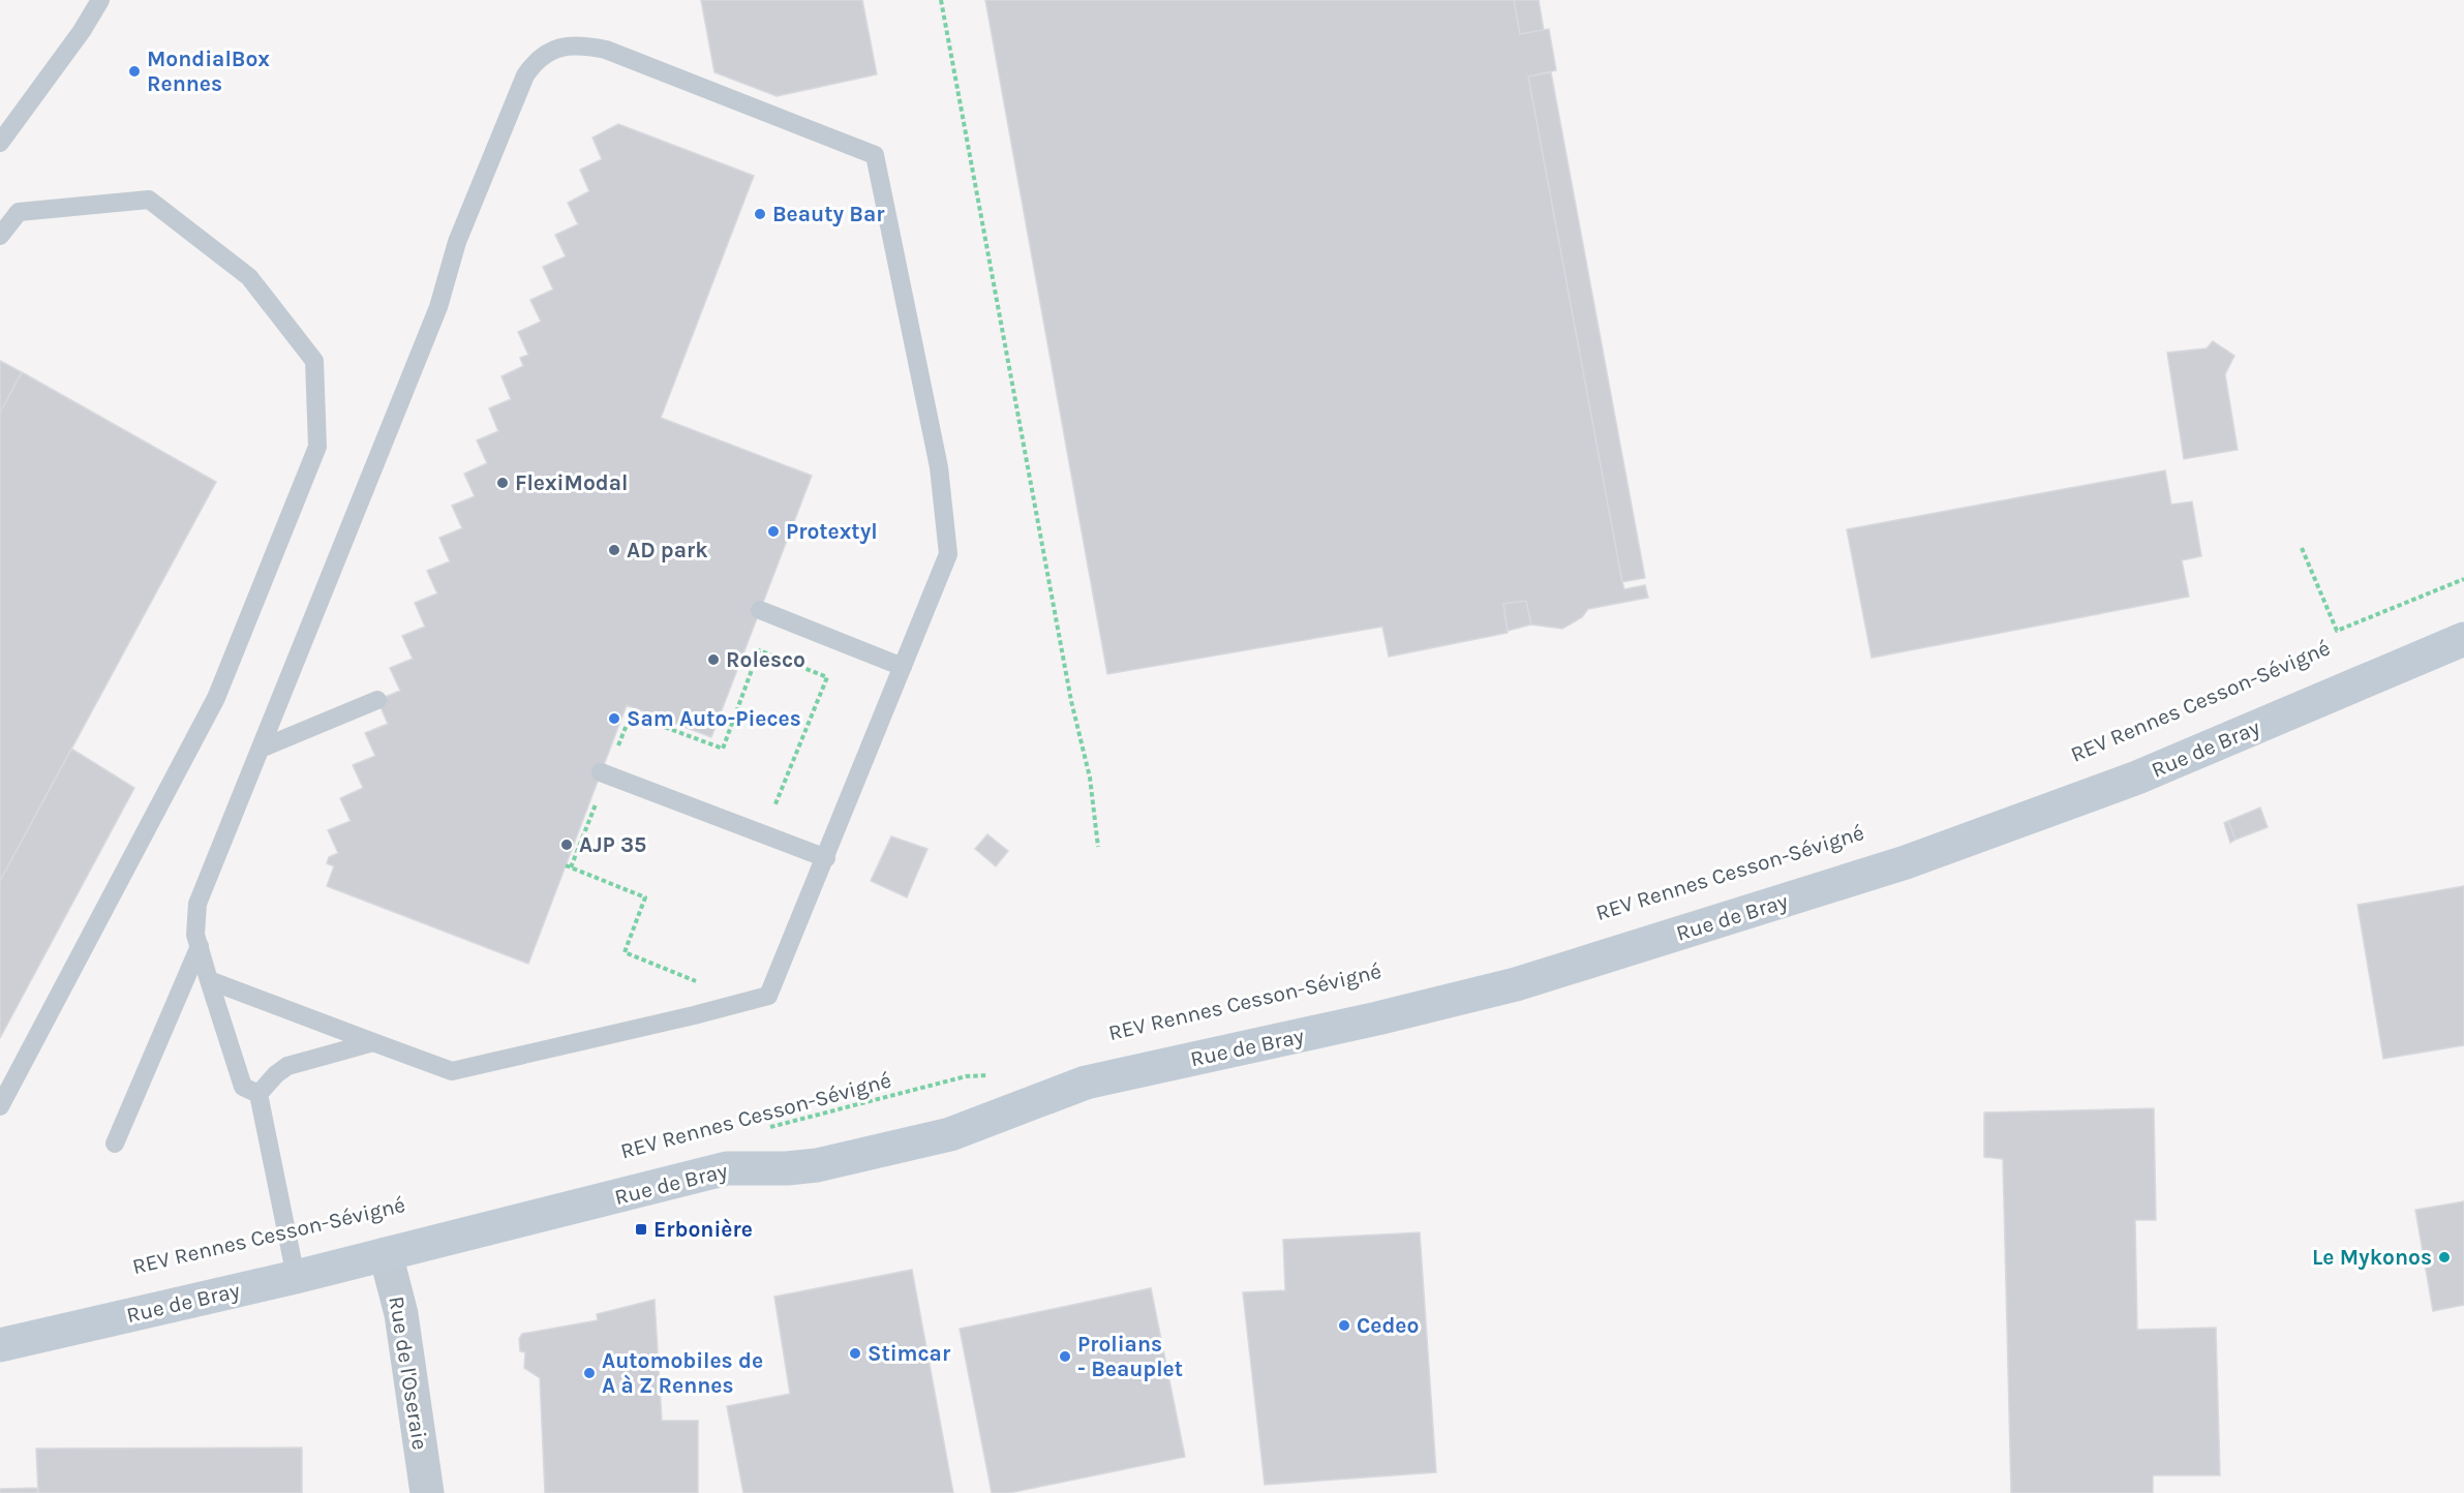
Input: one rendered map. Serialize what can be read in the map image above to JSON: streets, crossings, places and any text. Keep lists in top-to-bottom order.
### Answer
{
  "streets": {
    "street": ["Rue de Bray", "Rue de l'Oseraie"],
    "path": ["REV Rennes Cesson-Sévigné"]
  },
  "crossings": [
    ["Rue de Bray", "Rue de l'Oseraie"]
  ],
  "places": {
    "other": [
      "MondialBox Rennes",
      "Beauty Bar",
      "FlexiModal",
      "Protextyl",
      "AD park",
      "Rolesco",
      "Sam Auto-Pieces",
      "AJP 35",
      "Le Mykonos",
      "Cedeo",
      "Stimcar",
      "Prolians - Beauplet",
      "Automobiles de A à Z Rennes"
    ],
    "transit": ["Erbonière"]
  }
}
